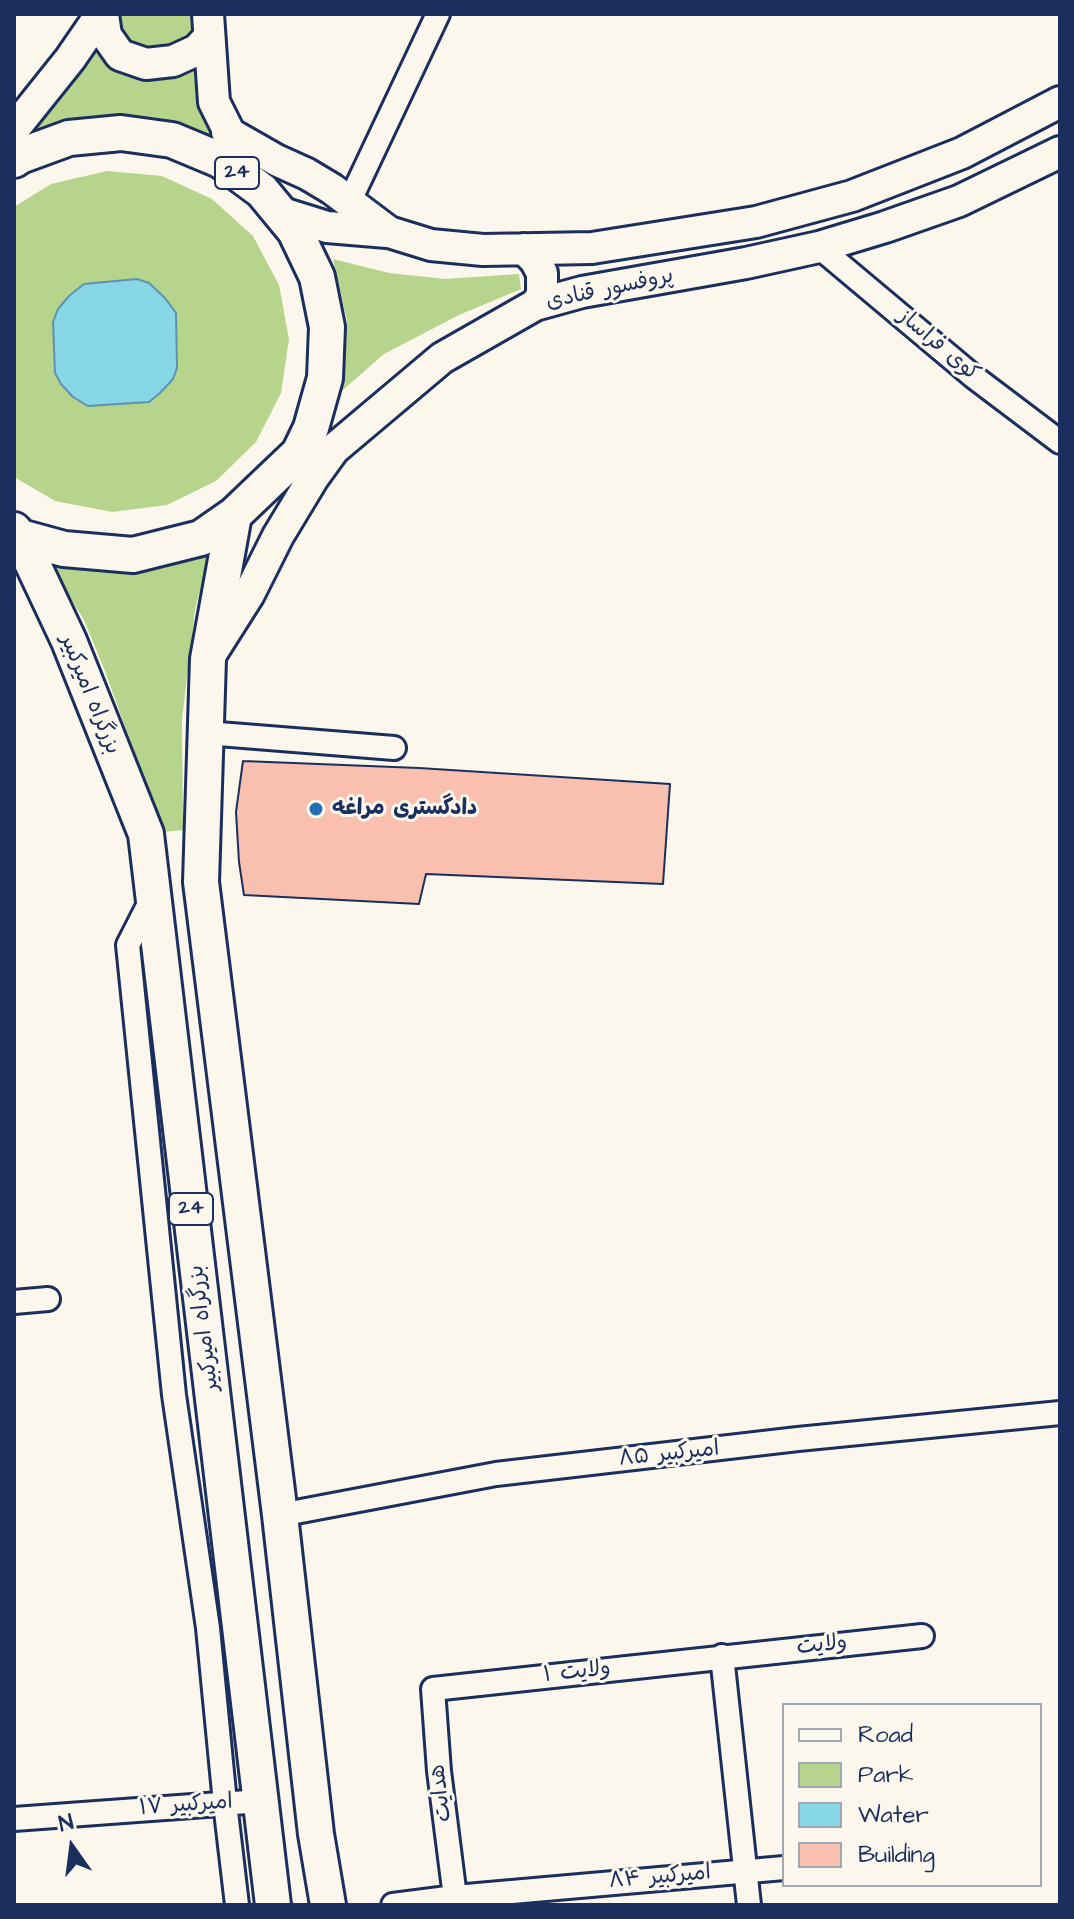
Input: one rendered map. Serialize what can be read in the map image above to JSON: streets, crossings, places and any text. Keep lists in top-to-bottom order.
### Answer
{
  "streets": {
    "main road": ["24", "پروفسور قنادی", "بزرگراه امیرکبیر"],
    "street": [
      "کوی فراساز",
      "امیرکبیر ۸۵",
      "ولایت",
      "ولایت ۱",
      "هدایت",
      "امیرکبیر ۱۷",
      "امیرکبیر ۸۴"
    ]
  },
  "crossings": [
    ["24", "پروفسور قنادی"],
    ["24", "بزرگراه امیرکبیر"],
    ["24", "امیرکبیر ۸۵"],
    ["پروفسور قنادی", "کوی فراساز"],
    ["بزرگراه امیرکبیر", "امیرکبیر ۱۷"],
    ["ولایت", "ولایت ۱"],
    ["ولایت ۱", "هدایت"],
    ["هدایت", "امیرکبیر ۸۴"]
  ],
  "places": ["دادگستری مراغه"],
  "legend": [
    "Road",
    "Park",
    "Water",
    "Building"
  ],
  "north": "top"
}
